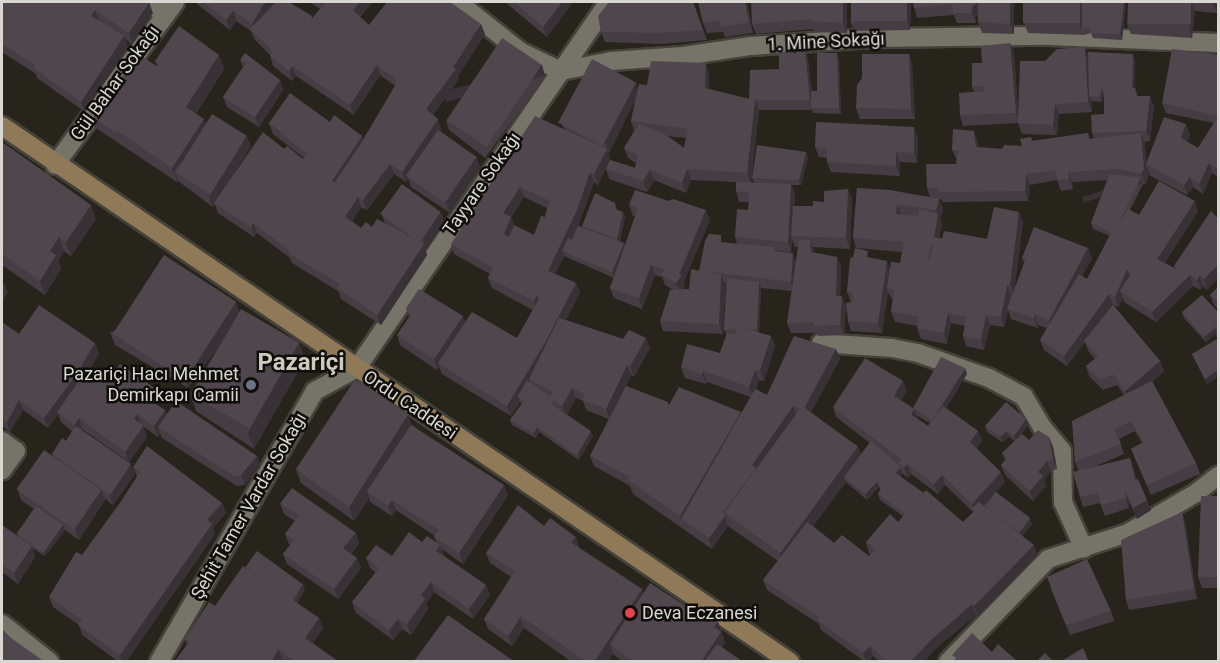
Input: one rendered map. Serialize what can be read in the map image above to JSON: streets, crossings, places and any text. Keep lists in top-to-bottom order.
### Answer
{
  "streets": {
    "main road": ["Ordu Caddesi"],
    "street": [
      "1. Mine Sokağı",
      "Gül Bahar Sokağı",
      "Tayyare Sokağı",
      "Şehit Tamer Vardar Sokağı"
    ]
  },
  "crossings": [
    ["1. Mine Sokağı", "Tayyare Sokağı"],
    ["Gül Bahar Sokağı", "Ordu Caddesi"],
    ["Tayyare Sokağı", "Ordu Caddesi"],
    ["Tayyare Sokağı", "Şehit Tamer Vardar Sokağı"],
    ["Ordu Caddesi", "Şehit Tamer Vardar Sokağı"]
  ],
  "districts": ["Pazariçi"],
  "places": ["Pazariçi Hacı Mehmet Demirkapı Camii", "Deva Eczanesi"]
}
